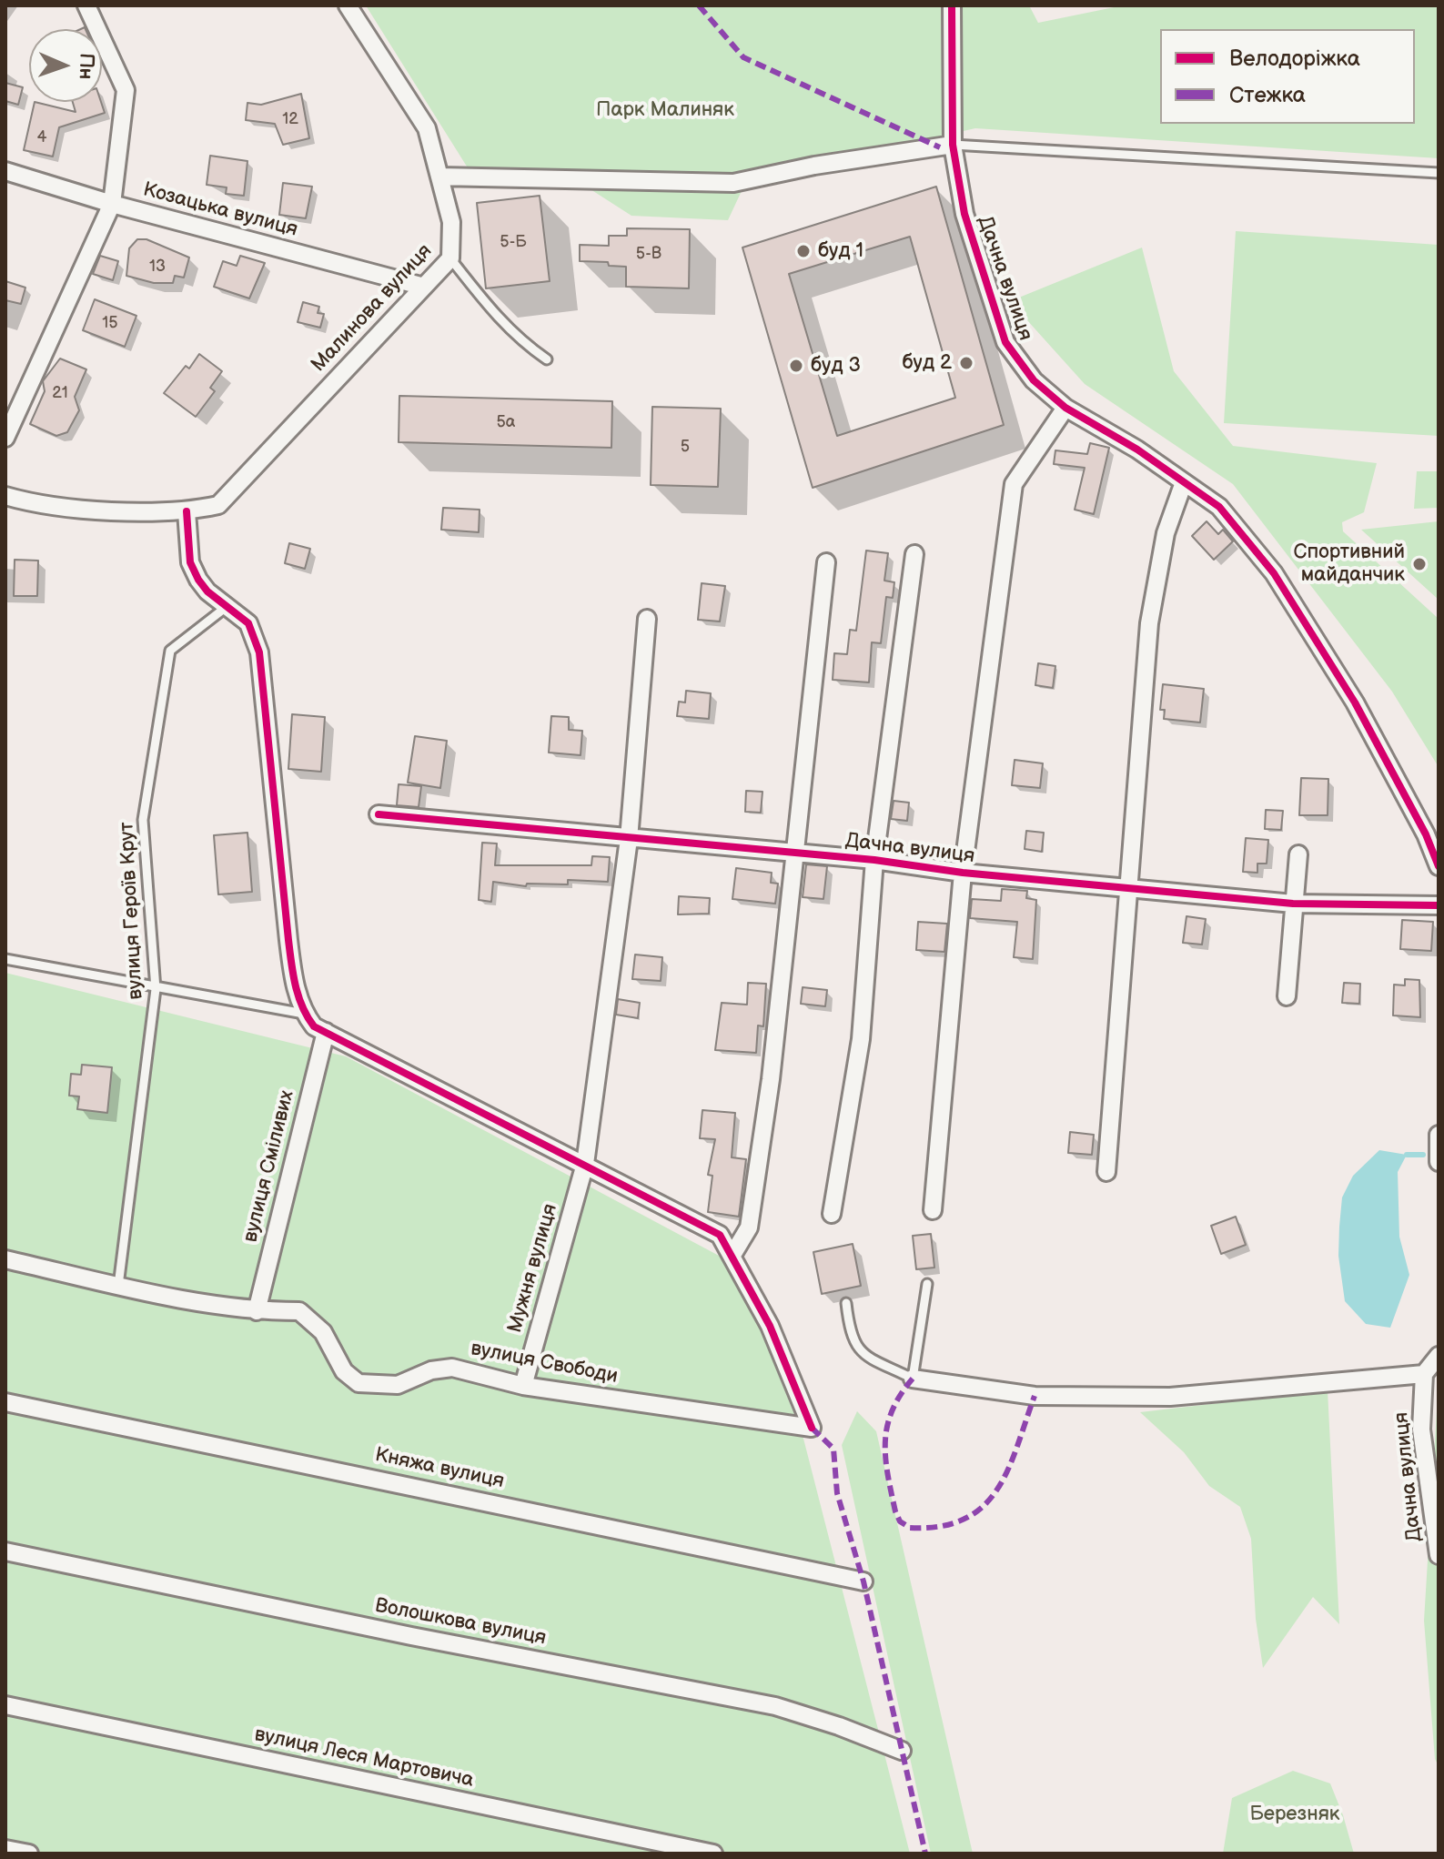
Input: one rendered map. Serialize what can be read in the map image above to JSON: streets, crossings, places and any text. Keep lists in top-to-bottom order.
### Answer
{
  "streets": {
    "street": [
      "Козацька вулиця",
      "Дачна вулиця",
      "Малинова вулиця",
      "вулиця Сміливих",
      "Мужня вулиця",
      "вулиця Свободи",
      "Княжа вулиця",
      "Волошкова вулиця",
      "вулиця Леся Мартовича"
    ],
    "lane": ["вулиця Героїв Крут"]
  },
  "crossings": [
    ["Козацька вулиця", "Малинова вулиця"],
    ["Дачна вулиця", "Мужня вулиця"],
    ["вулиця Героїв Крут", "вулиця Свободи"],
    ["вулиця Сміливих", "вулиця Свободи"],
    ["Мужня вулиця", "вулиця Свободи"]
  ],
  "parks": ["Парк Малиняк", "Березняк"],
  "places": [
    "буд 1",
    "буд 2",
    "буд 3",
    "Спортивний майданчик"
  ],
  "house_numbers": [
    "12",
    "4",
    "5-Б",
    "5-В",
    "13",
    "15",
    "21",
    "5а",
    "5"
  ],
  "legend": ["Велодоріжка", "Стежка"],
  "north": "right"
}
